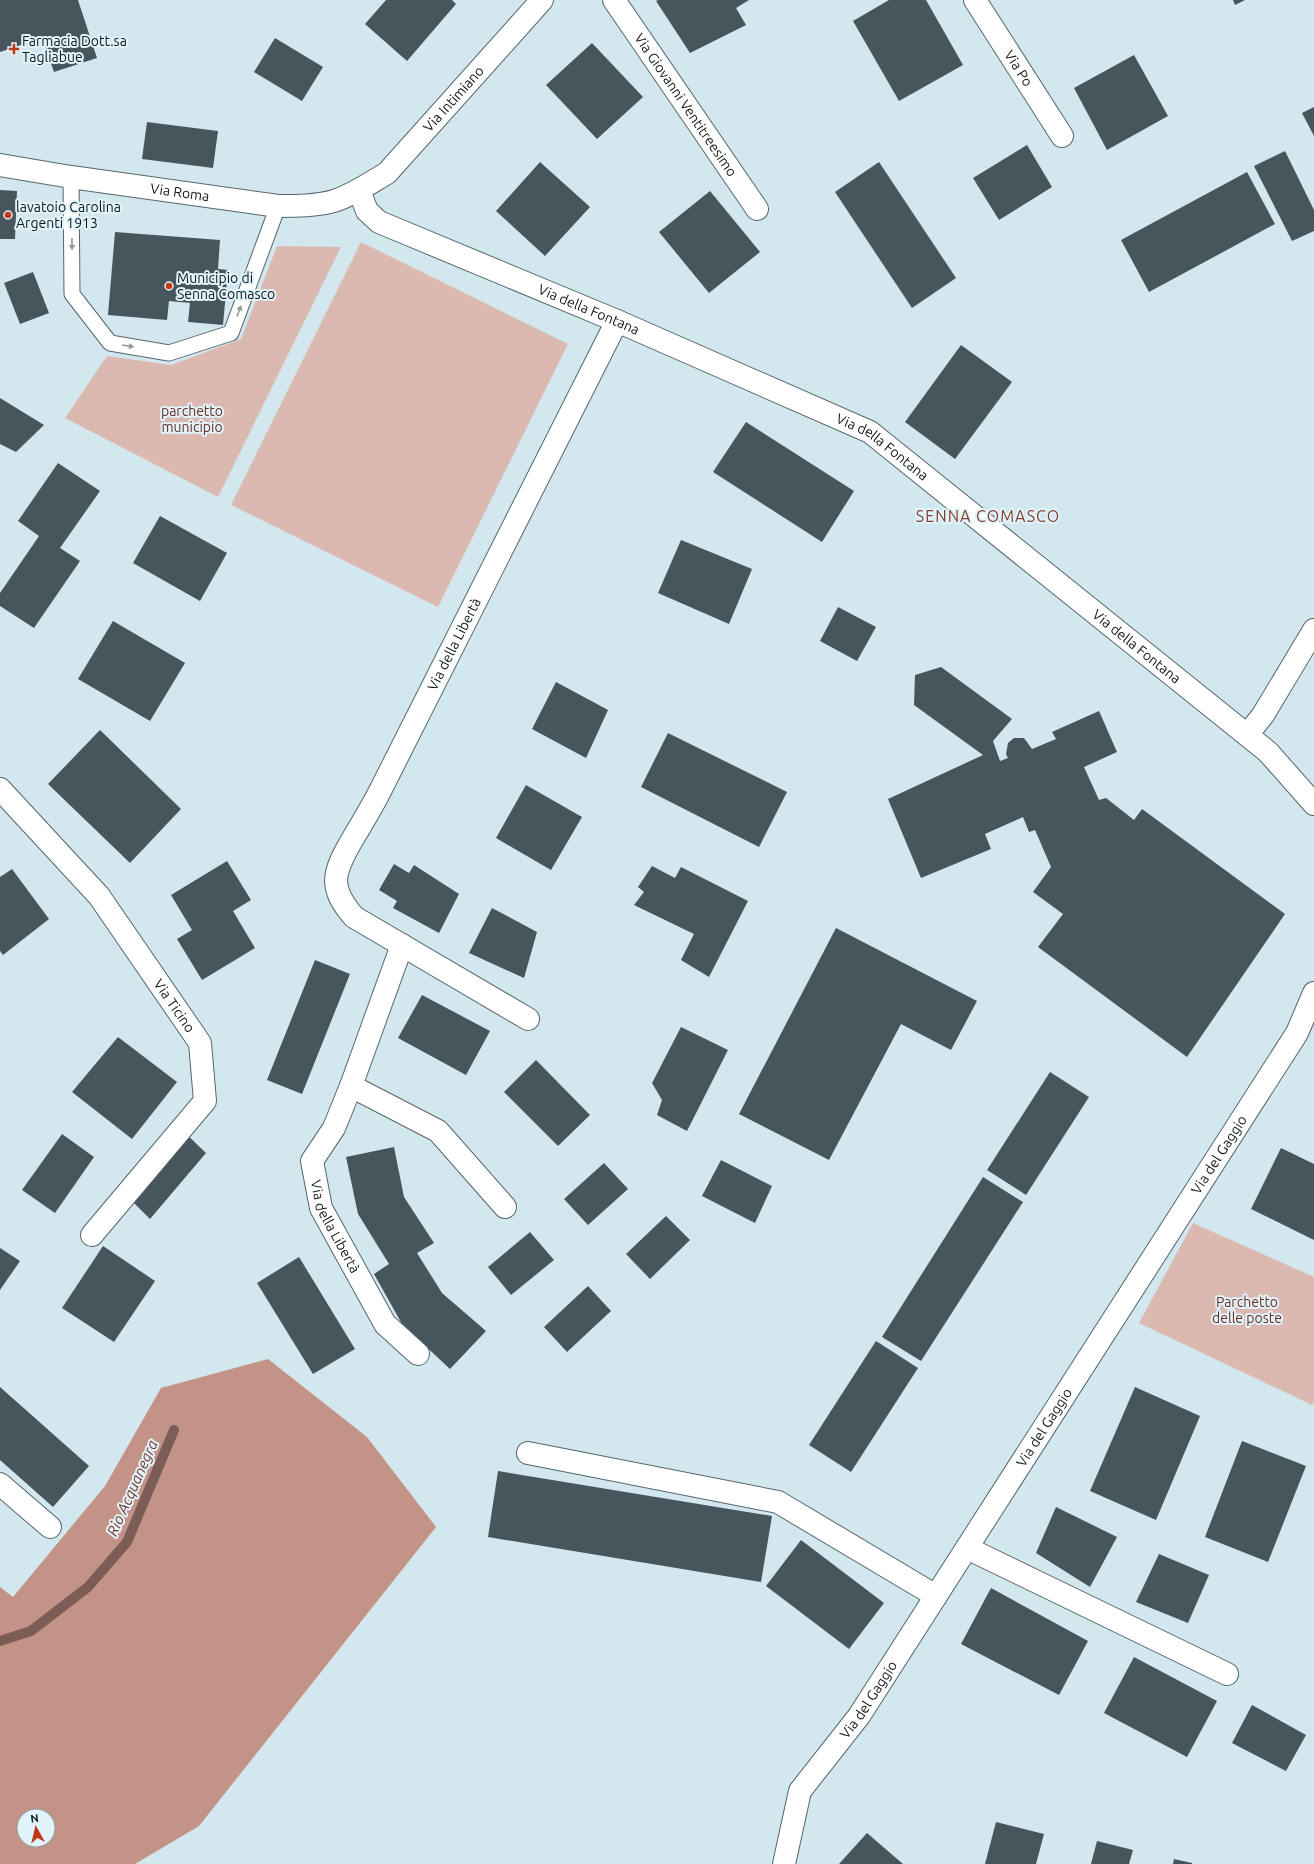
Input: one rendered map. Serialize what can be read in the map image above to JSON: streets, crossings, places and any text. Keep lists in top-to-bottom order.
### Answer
{
  "streets": {
    "street": [
      "Via Po",
      "Via Intimiano",
      "Via Giovanni Ventitreesimo",
      "Via Roma",
      "Via della Fontana",
      "Via della Libertà",
      "Via Ticino",
      "Via del Gaggio"
    ]
  },
  "crossings": [
    ["Via Intimiano", "Via Roma"],
    ["Via Intimiano", "Via della Fontana"],
    ["Via Roma", "Via della Fontana"],
    ["Via della Fontana", "Via della Libertà"]
  ],
  "districts": ["SENNA COMASCO"],
  "water": ["Rio Acquanegra"],
  "parks": ["parchetto municipio", "Parchetto delle poste"],
  "places": {
    "health": ["Farmacia Dott.sa Tagliabue"],
    "other": ["lavatoio Carolina Argenti 1913", "Municipio di Senna Comasco"]
  },
  "north": "top"
}
